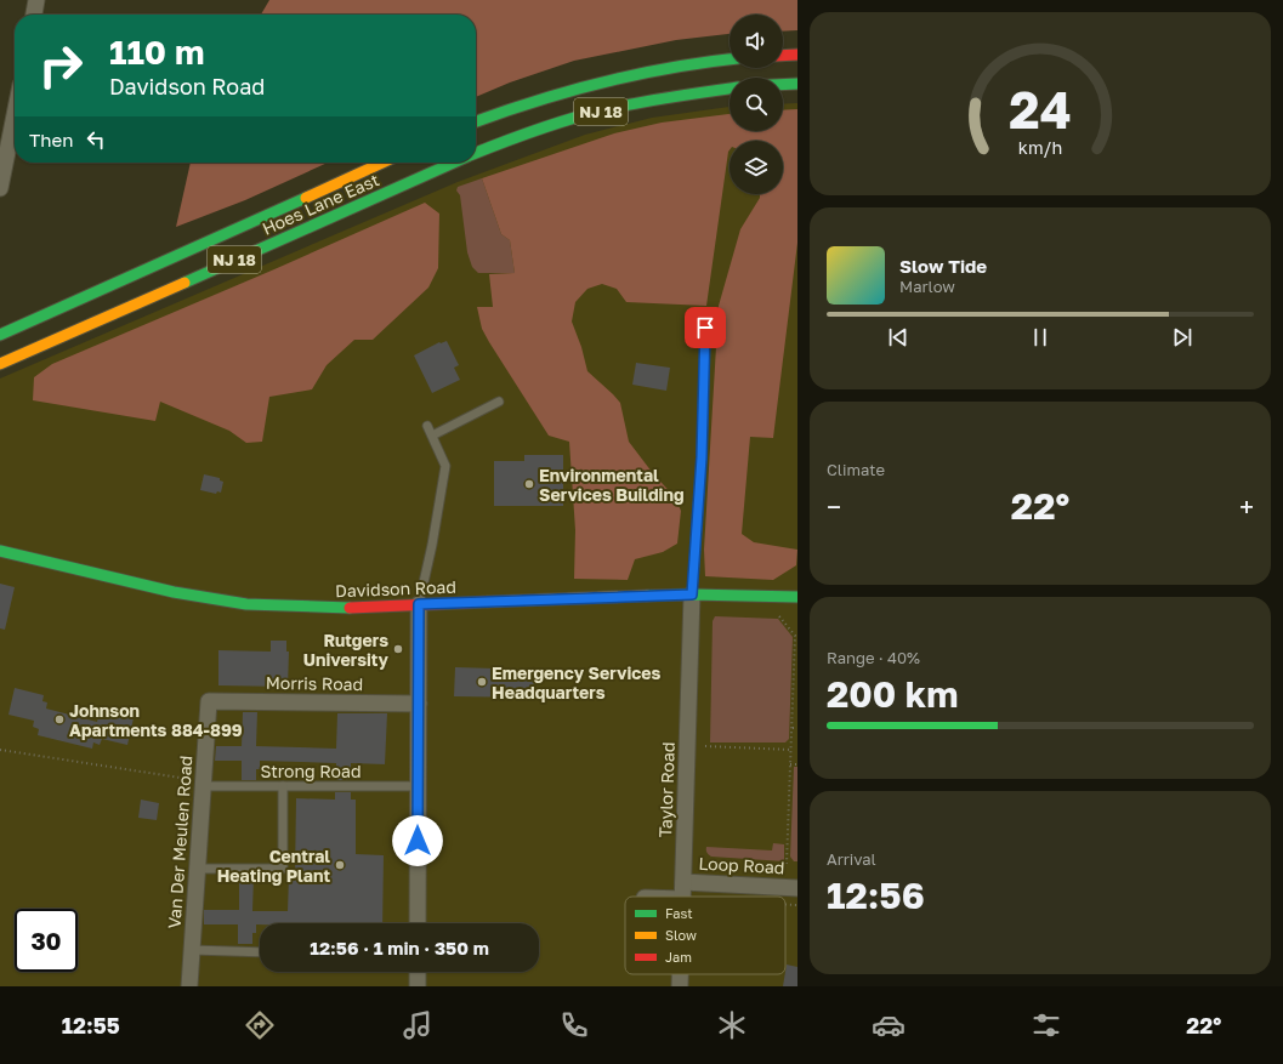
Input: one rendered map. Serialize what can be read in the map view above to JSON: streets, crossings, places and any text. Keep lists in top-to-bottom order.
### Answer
{
  "streets": {
    "main road": ["NJ 18", "Hoes Lane East", "Davidson Road"],
    "street": [
      "Morris Road",
      "Taylor Road",
      "Van Der Meulen Road",
      "Loop Road"
    ],
    "lane": ["Strong Road"]
  },
  "crossings": [
    ["Davidson Road", "Taylor Road"],
    ["Morris Road", "Van Der Meulen Road"],
    ["Strong Road", "Van Der Meulen Road"],
    ["Taylor Road", "Loop Road"]
  ],
  "places": [
    "Environmental Services Building",
    "Rutgers University",
    "Emergency Services Headquarters",
    "Johnson Apartments 884-899",
    "Central Heating Plant"
  ],
  "legend": ["Fast", "Slow", "Jam"],
  "page": {
    "turn": ["110 m", "Davidson Road"],
    "then": "Then",
    "song": ["Slow Tide", "Marlow"],
    "tile": [
      "Climate",
      ["Range · 40%", "200 km"],
      ["Arrival", "12:56"]
    ],
    "heat": ["−", "22°", "+"],
    "limit": "30",
    "trip": "12:56 · 1 min · 350 m",
    "tabs": ["12:55", "22°"],
    "gauge": ["24", "km/h"]
  }
}
